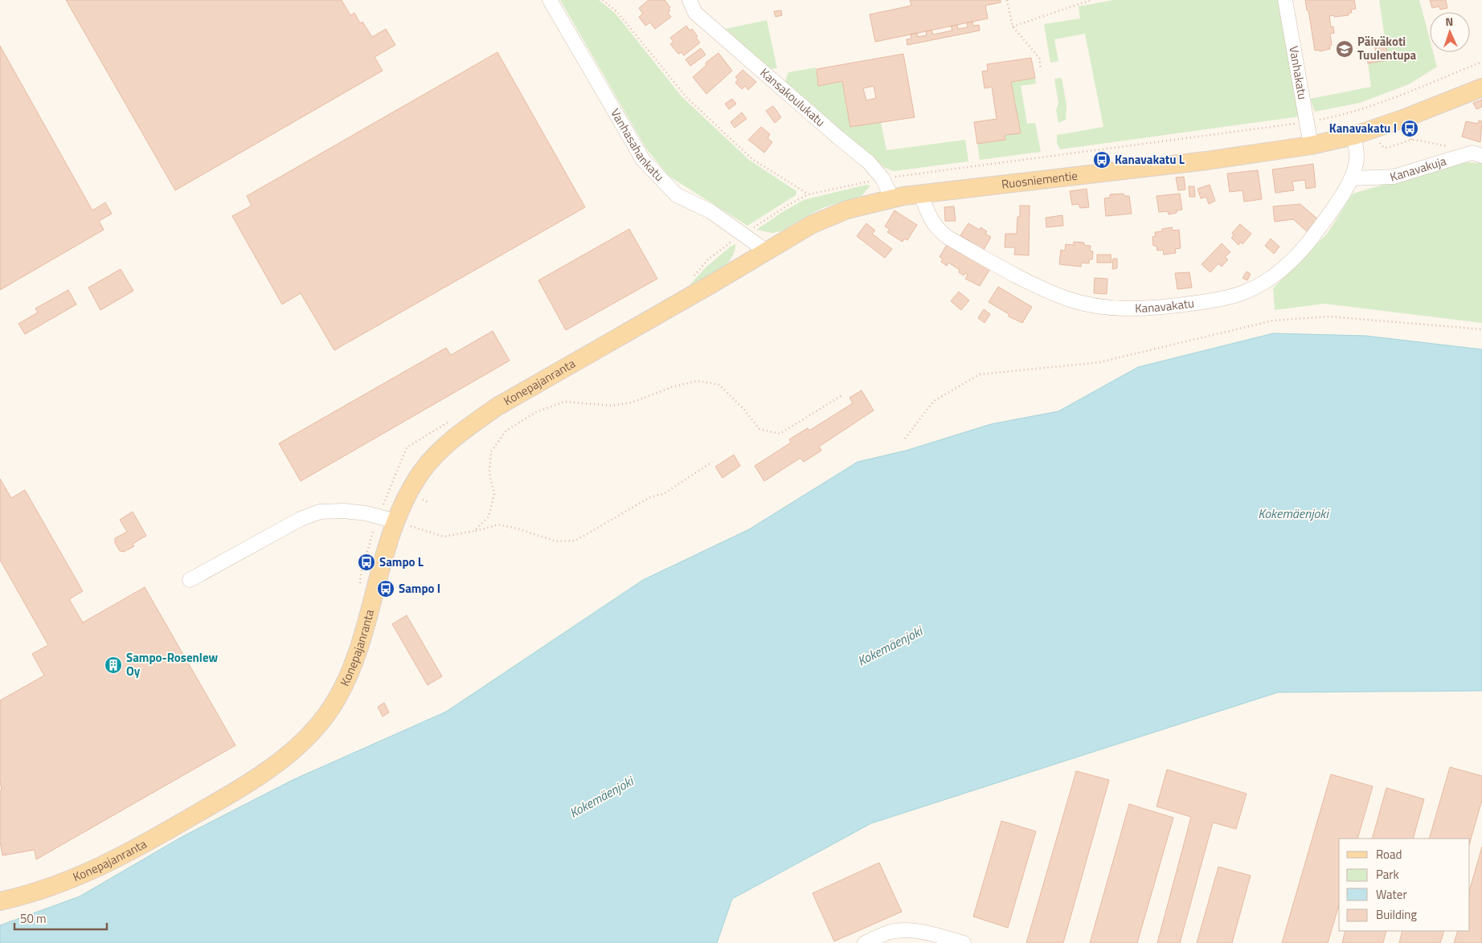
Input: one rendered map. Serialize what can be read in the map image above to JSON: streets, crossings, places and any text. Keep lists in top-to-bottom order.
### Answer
{
  "streets": {
    "main road": ["Ruosniementie", "Konepajanranta"],
    "street": [
      "Vanhakatu",
      "Kansakoulukatu",
      "Vanhasahankatu",
      "Kanavakuja",
      "Kanavakatu"
    ]
  },
  "crossings": [
    ["Vanhakatu", "Ruosniementie"],
    ["Kansakoulukatu", "Ruosniementie"],
    ["Vanhasahankatu", "Ruosniementie"],
    ["Vanhasahankatu", "Konepajanranta"],
    ["Kanavakuja", "Kanavakatu"],
    ["Ruosniementie", "Kanavakatu"],
    ["Ruosniementie", "Konepajanranta"]
  ],
  "water": ["Kokemäenjoki"],
  "places": {
    "school or university": ["Päiväkoti Tuulentupa"],
    "bus stop": [
      "Kanavakatu I",
      "Kanavakatu L",
      "Sampo L",
      "Sampo I"
    ],
    "building": ["Sampo-Rosenlew Oy"]
  },
  "legend": [
    "Road",
    "Park",
    "Water",
    "Building"
  ],
  "scale_bar": "50 m",
  "north": "top"
}
